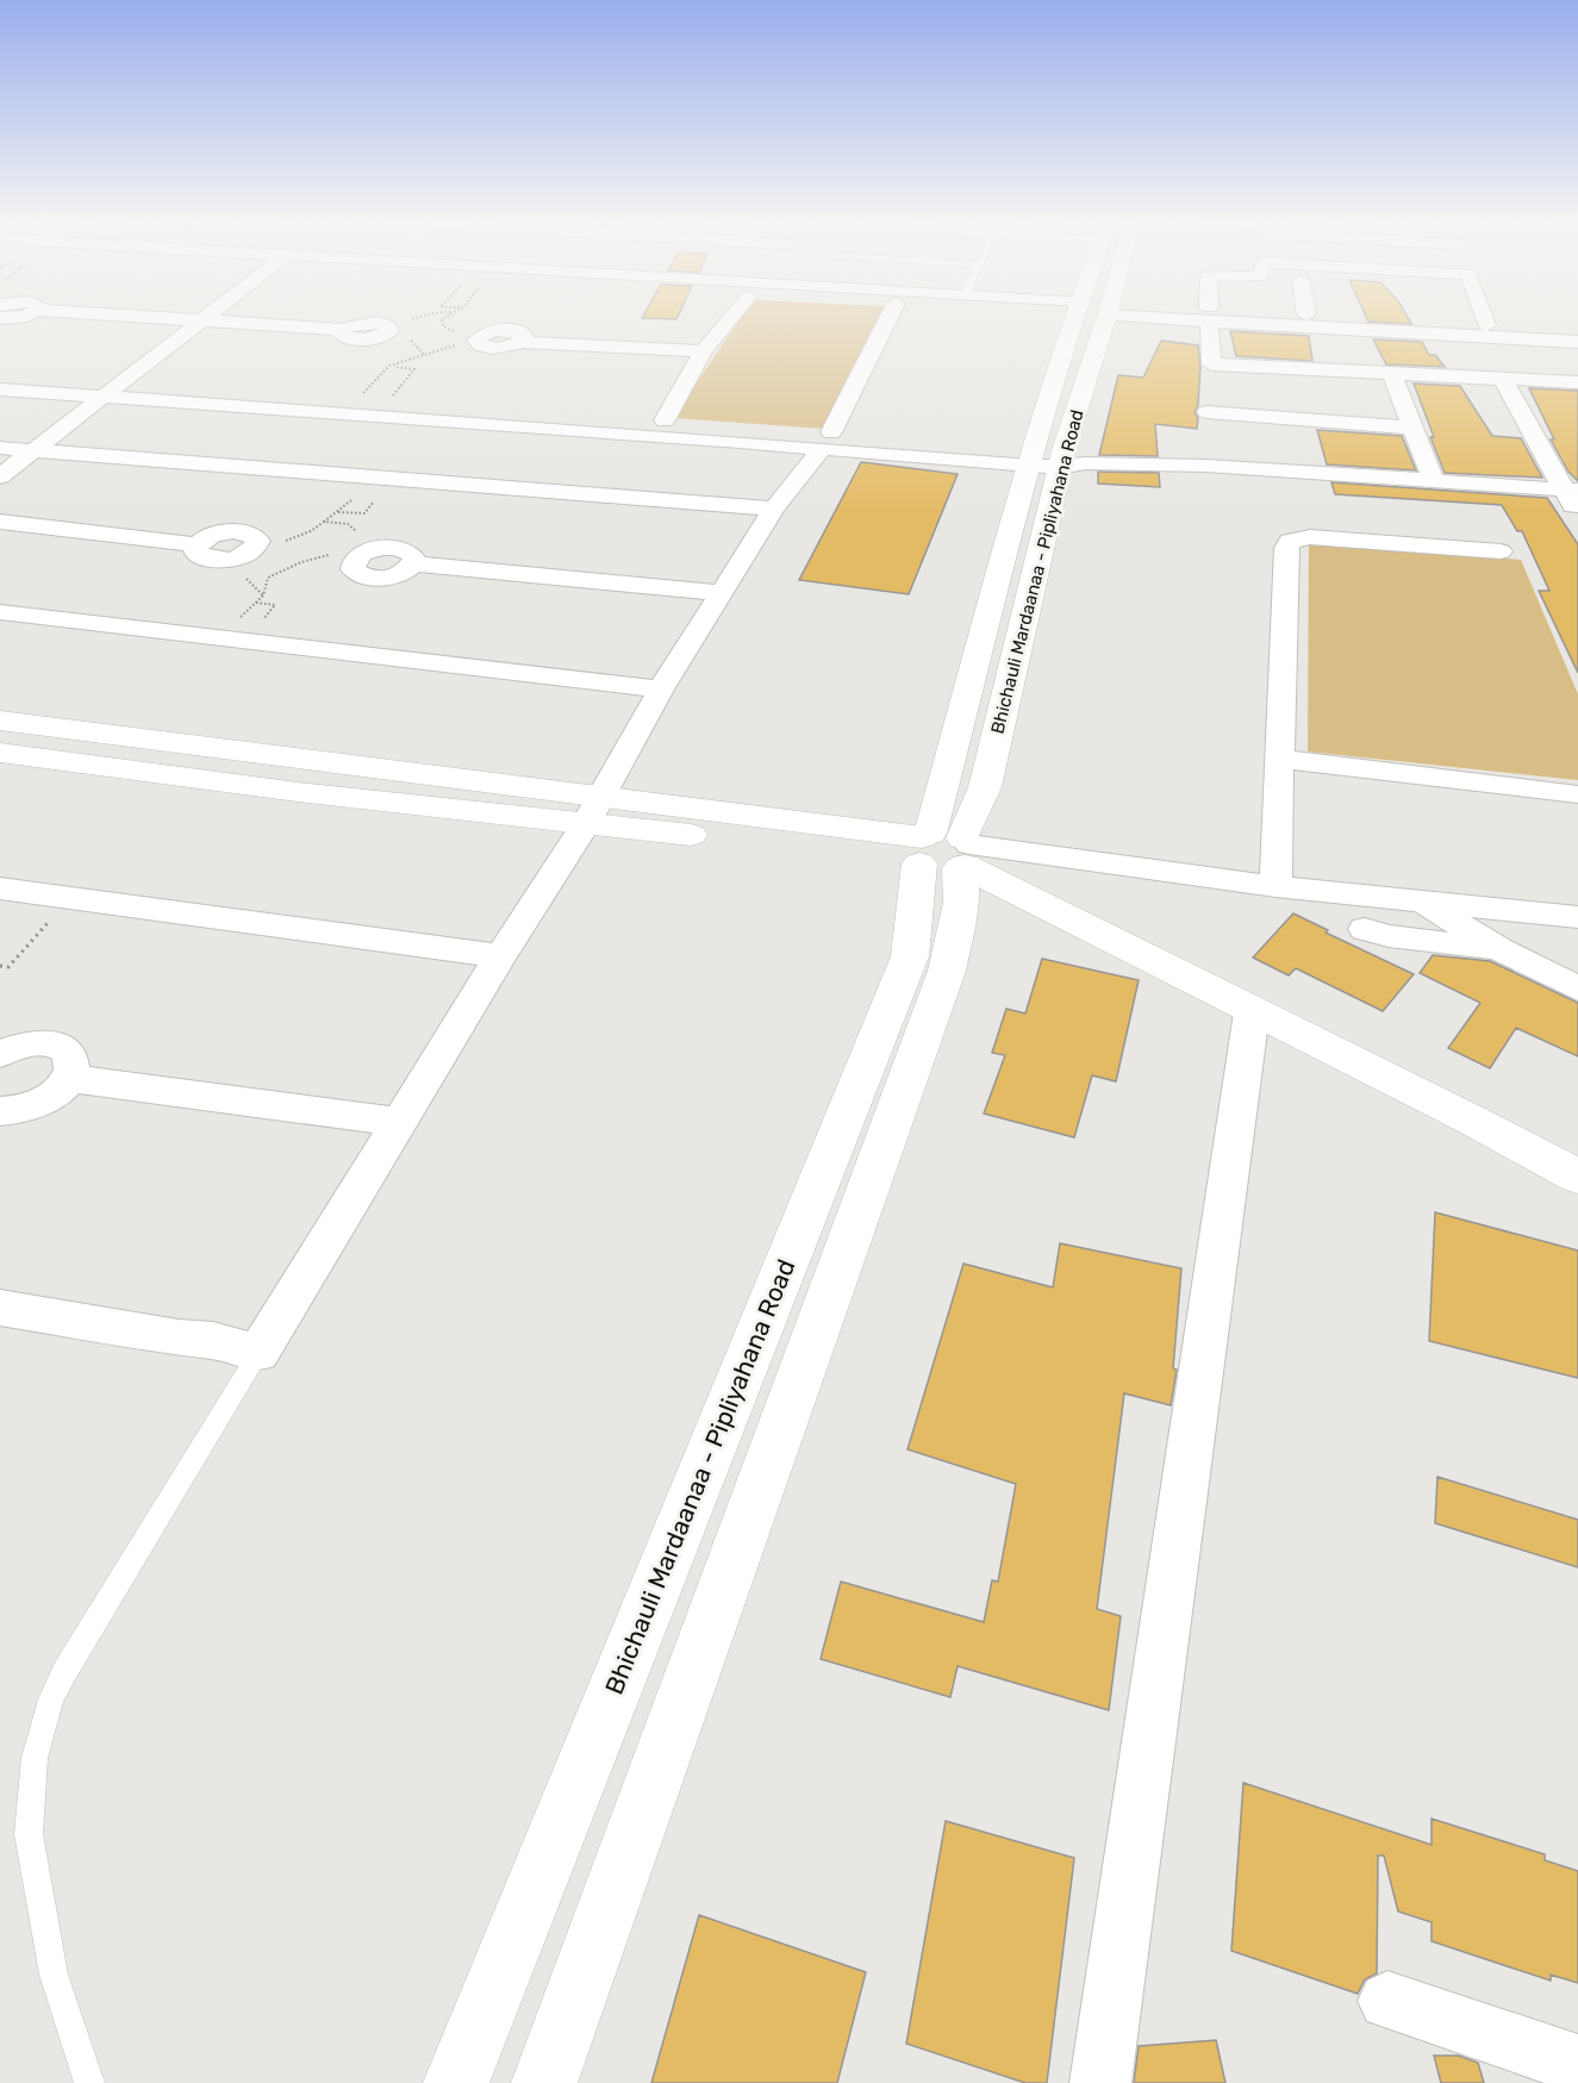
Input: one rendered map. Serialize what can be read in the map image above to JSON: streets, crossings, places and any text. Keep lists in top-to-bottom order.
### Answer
{
  "streets": {
    "main road": ["Bhichauli Mardaanaa - Pipliyahana Road"]
  }
}
